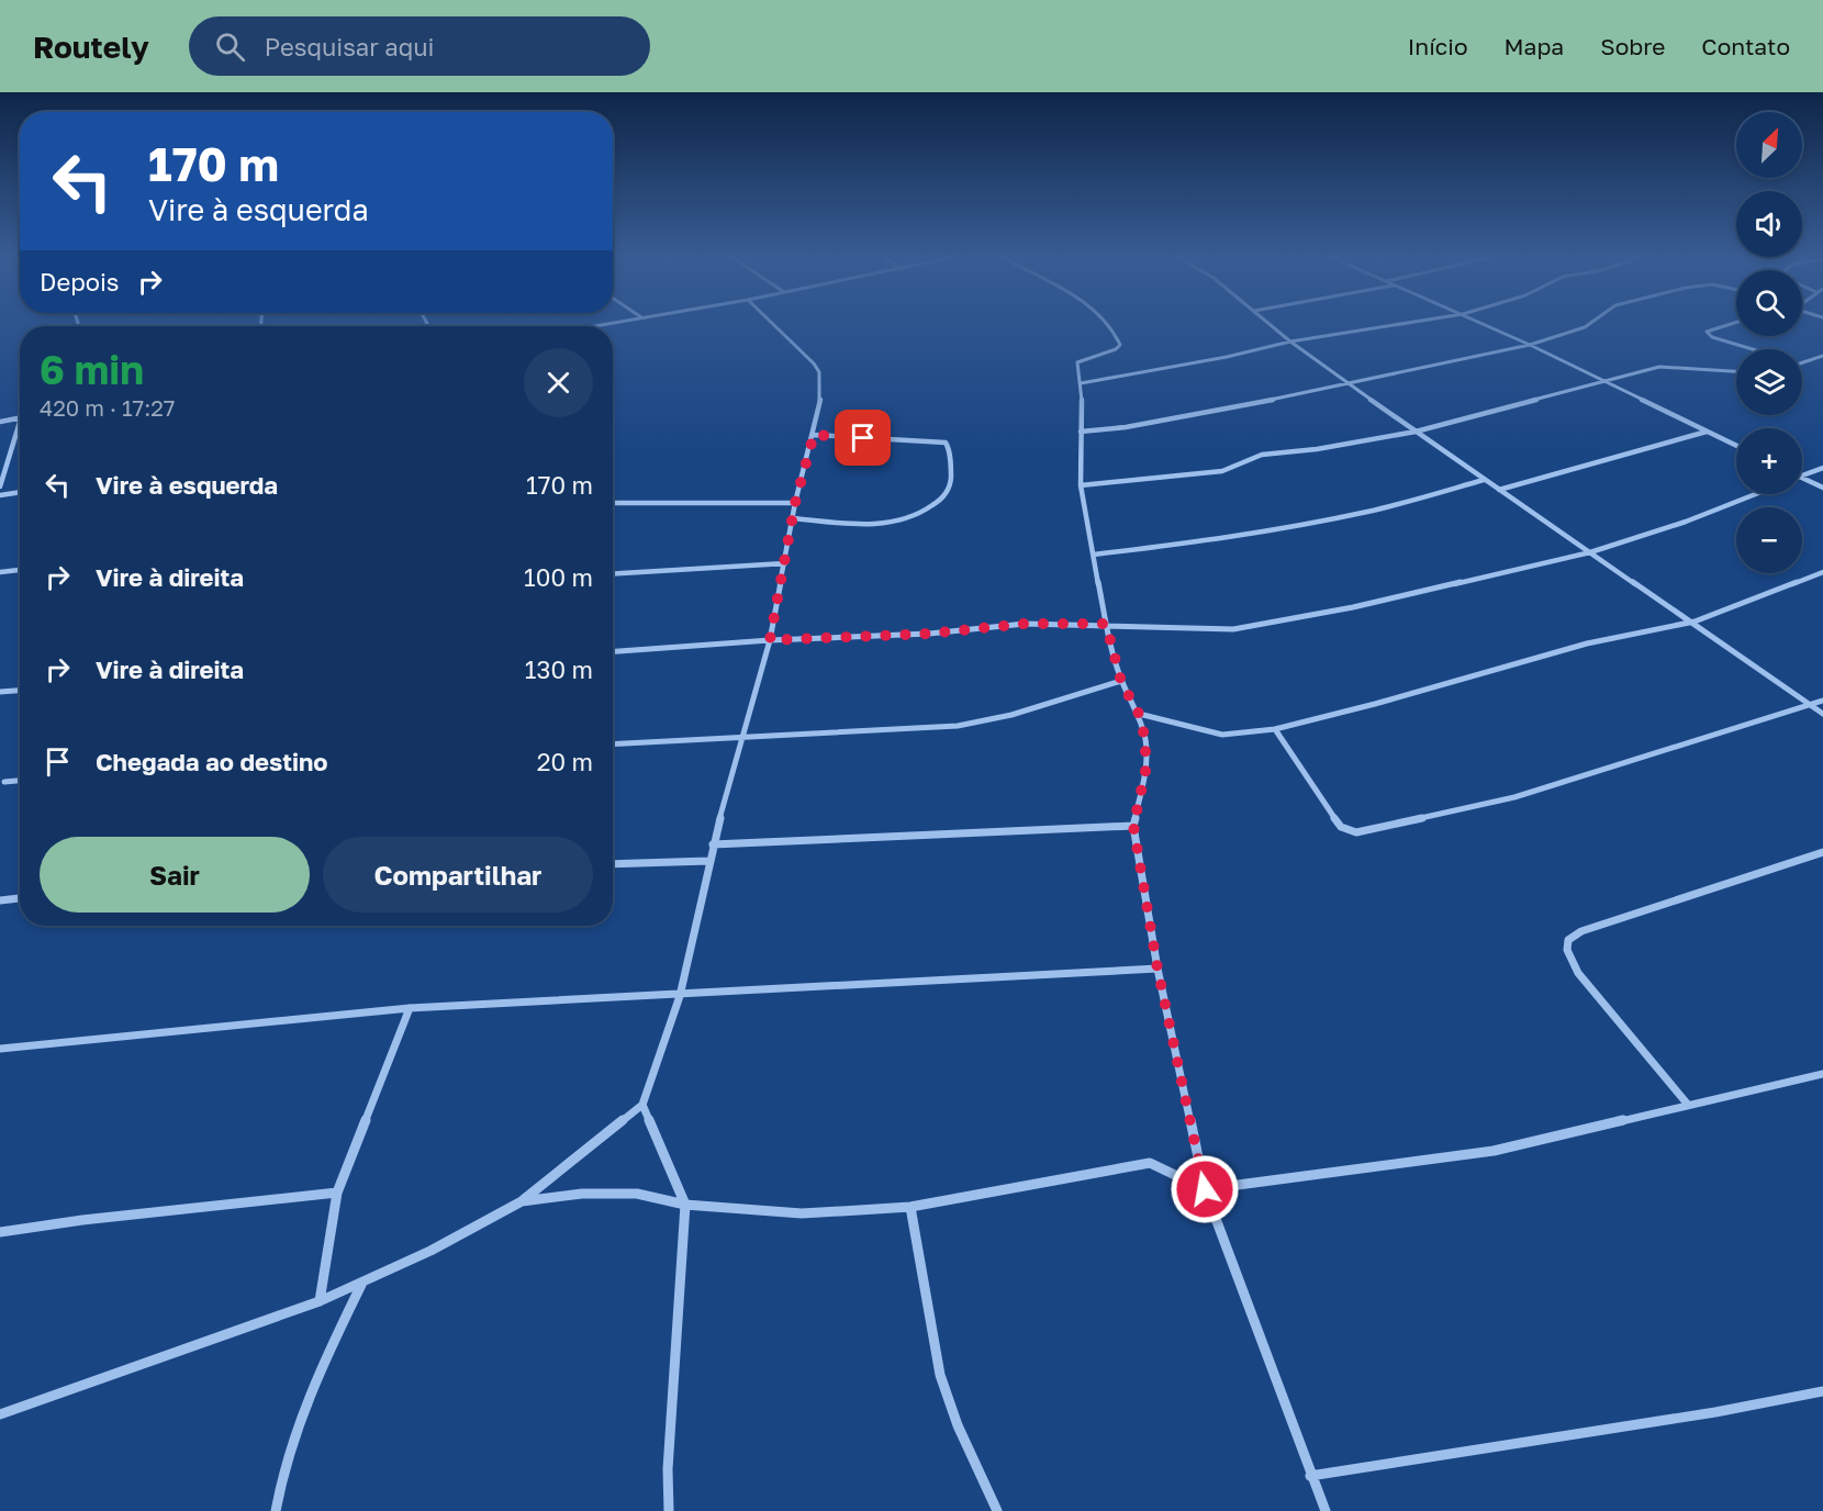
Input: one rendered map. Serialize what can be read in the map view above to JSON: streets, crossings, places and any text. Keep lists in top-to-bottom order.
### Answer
{
  "north": "top right",
  "page": {
    "header": "Routely",
    "search": "Pesquisar aqui",
    "nav": [
      "Início",
      "Mapa",
      "Sobre",
      "Contato"
    ],
    "map_buttons": ["+", "−"],
    "turn": ["170 m", "Vire à esquerda"],
    "then": "Depois",
    "heading": ["6 min", "420 m · 17:27"],
    "list": [
      {
        "name": "Vire à esquerda",
        "value": "170 m"
      },
      {
        "name": "Vire à direita",
        "value": "100 m"
      },
      {
        "name": "Vire à direita",
        "value": "130 m"
      },
      {
        "name": "Chegada ao destino",
        "value": "20 m"
      }
    ],
    "buttons": ["Sair", "Compartilhar"]
  }
}
